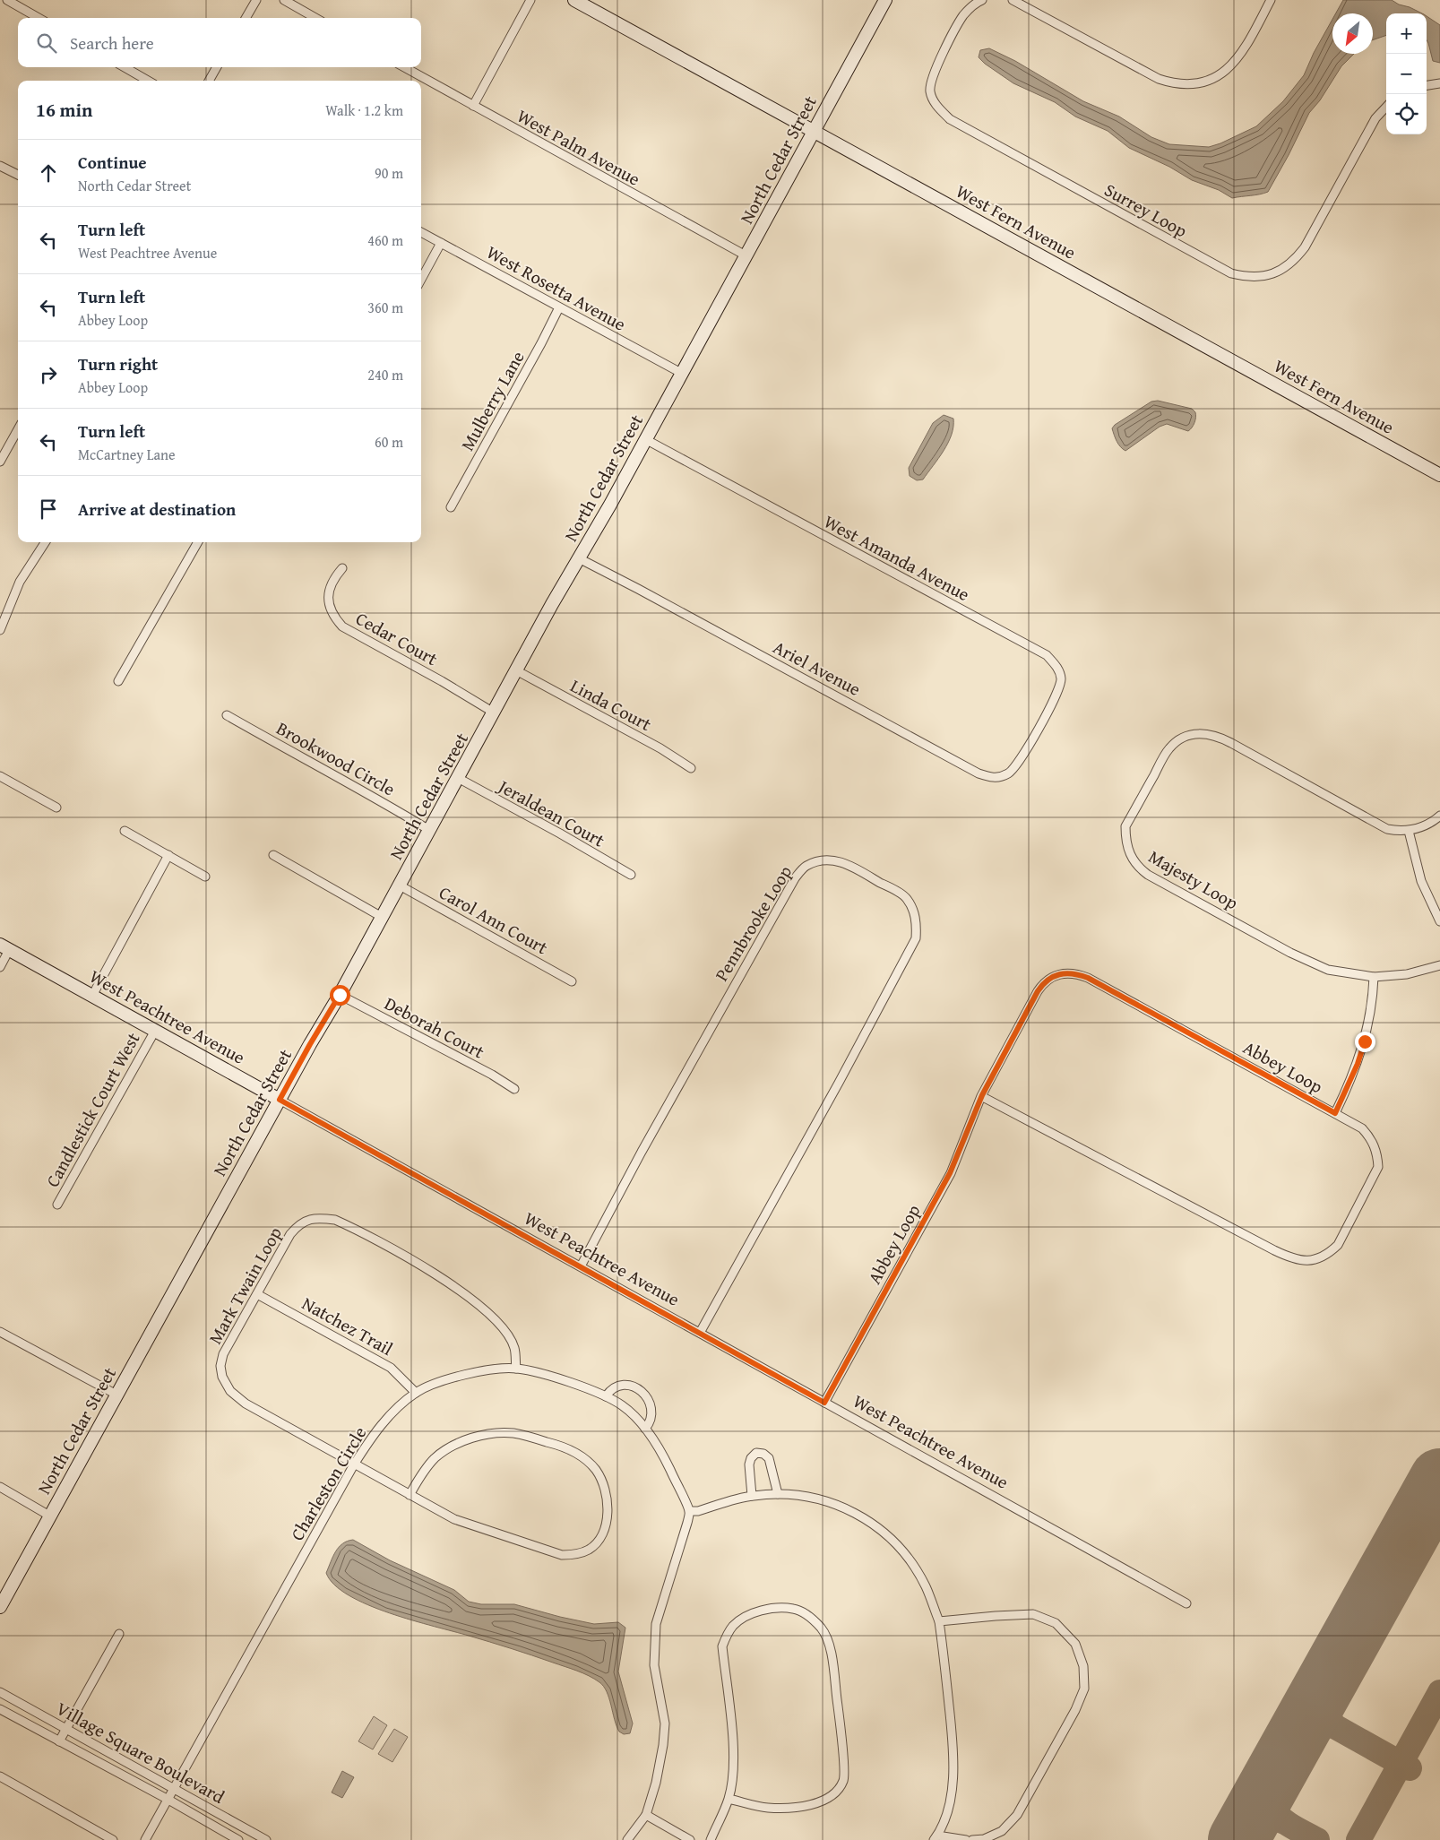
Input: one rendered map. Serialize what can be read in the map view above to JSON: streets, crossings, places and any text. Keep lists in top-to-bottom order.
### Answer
{
  "streets": {
    "street": [
      "West Palm Avenue",
      "North Cedar Street",
      "Surrey Loop",
      "West Fern Avenue",
      "West Rosetta Avenue",
      "Mulberry Lane",
      "West Amanda Avenue",
      "Cedar Court",
      "Ariel Avenue",
      "Linda Court",
      "Brookwood Circle",
      "Jeraldean Court",
      "Majesty Loop",
      "Carol Ann Court",
      "Pennbrooke Loop",
      "West Peachtree Avenue",
      "Deborah Court",
      "Abbey Loop",
      "Candlestick Court West",
      "Mark Twain Loop",
      "Natchez Trail",
      "Charleston Circle",
      "Village Square Boulevard"
    ]
  },
  "crossings": [
    ["West Palm Avenue", "North Cedar Street"],
    ["North Cedar Street", "West Fern Avenue"],
    ["North Cedar Street", "West Rosetta Avenue"],
    ["North Cedar Street", "West Amanda Avenue"],
    ["North Cedar Street", "Cedar Court"],
    ["North Cedar Street", "Ariel Avenue"],
    ["North Cedar Street", "Linda Court"],
    ["North Cedar Street", "Brookwood Circle"],
    ["North Cedar Street", "Jeraldean Court"],
    ["North Cedar Street", "Carol Ann Court"],
    ["North Cedar Street", "West Peachtree Avenue"],
    ["North Cedar Street", "Deborah Court"],
    ["West Rosetta Avenue", "Mulberry Lane"],
    ["West Amanda Avenue", "Ariel Avenue"],
    ["Pennbrooke Loop", "West Peachtree Avenue"],
    ["West Peachtree Avenue", "Abbey Loop"],
    ["West Peachtree Avenue", "Candlestick Court West"],
    ["Mark Twain Loop", "Natchez Trail"],
    ["Mark Twain Loop", "Charleston Circle"],
    ["Natchez Trail", "Charleston Circle"],
    ["Charleston Circle", "Village Square Boulevard"]
  ],
  "north": "bottom left",
  "page": {
    "map_buttons": ["+", "−"],
    "search": "Search here",
    "heading": ["16 min", "Walk · 1.2 km"],
    "list": [
      ["Continue", "North Cedar Street", "90 m"],
      ["Turn left", "West Peachtree Avenue", "460 m"],
      ["Turn left", "Abbey Loop", "360 m"],
      ["Turn right", "Abbey Loop", "240 m"],
      ["Turn left", "McCartney Lane", "60 m"],
      "Arrive at destination"
    ]
  }
}
